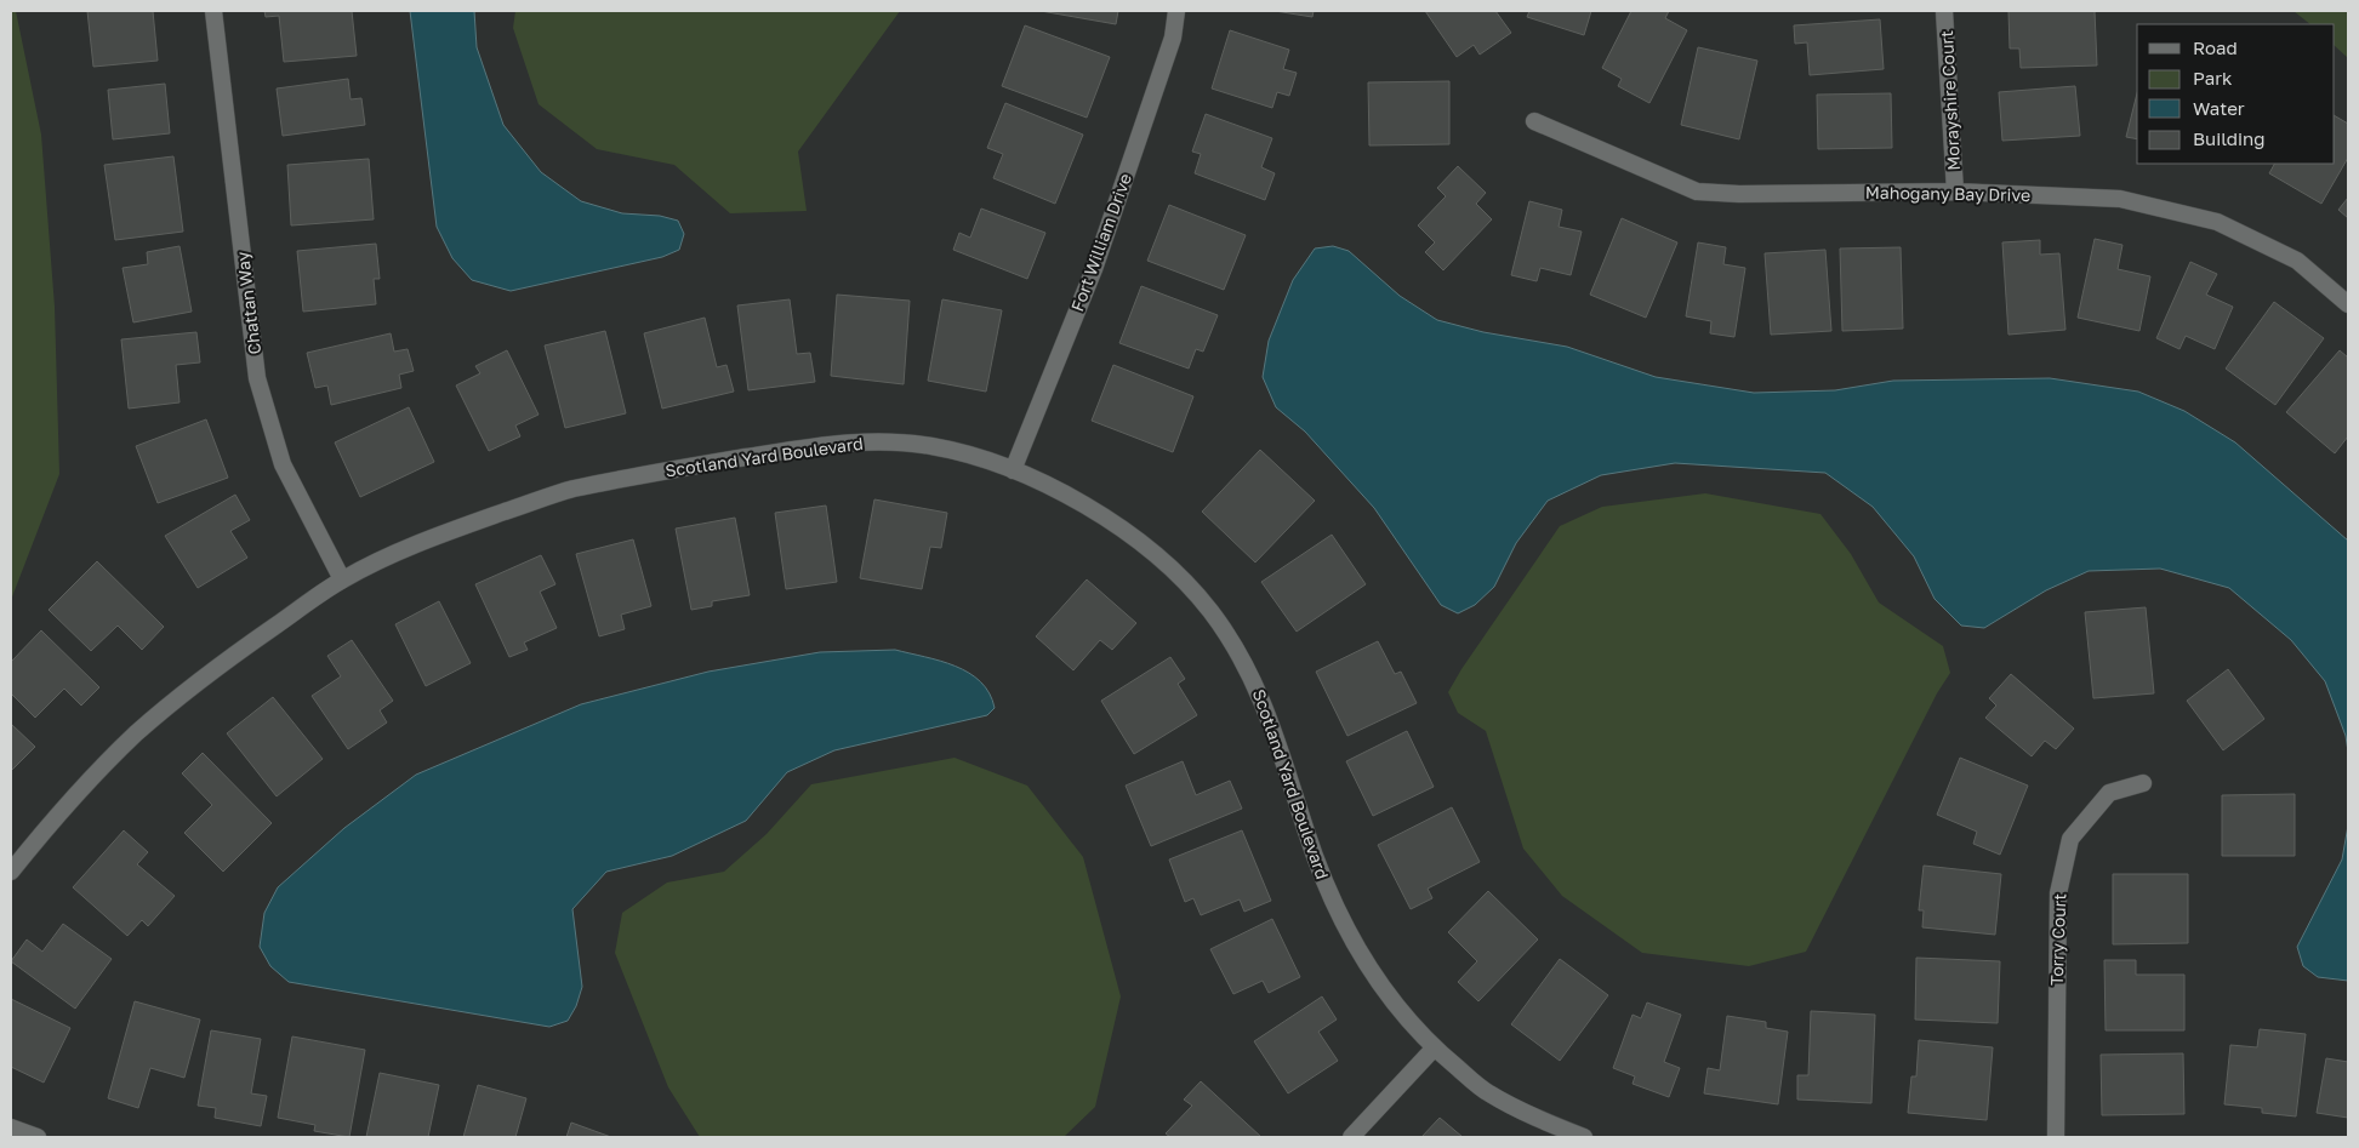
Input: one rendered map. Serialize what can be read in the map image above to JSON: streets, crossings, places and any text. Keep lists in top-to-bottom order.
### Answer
{
  "streets": {
    "street": [
      "Morayshire Court",
      "Mahogany Bay Drive",
      "Fort William Drive",
      "Chattan Way",
      "Scotland Yard Boulevard",
      "Torry Court"
    ]
  },
  "crossings": [
    ["Morayshire Court", "Mahogany Bay Drive"],
    ["Fort William Drive", "Scotland Yard Boulevard"],
    ["Chattan Way", "Scotland Yard Boulevard"]
  ],
  "legend": [
    "Road",
    "Park",
    "Water",
    "Building"
  ]
}
